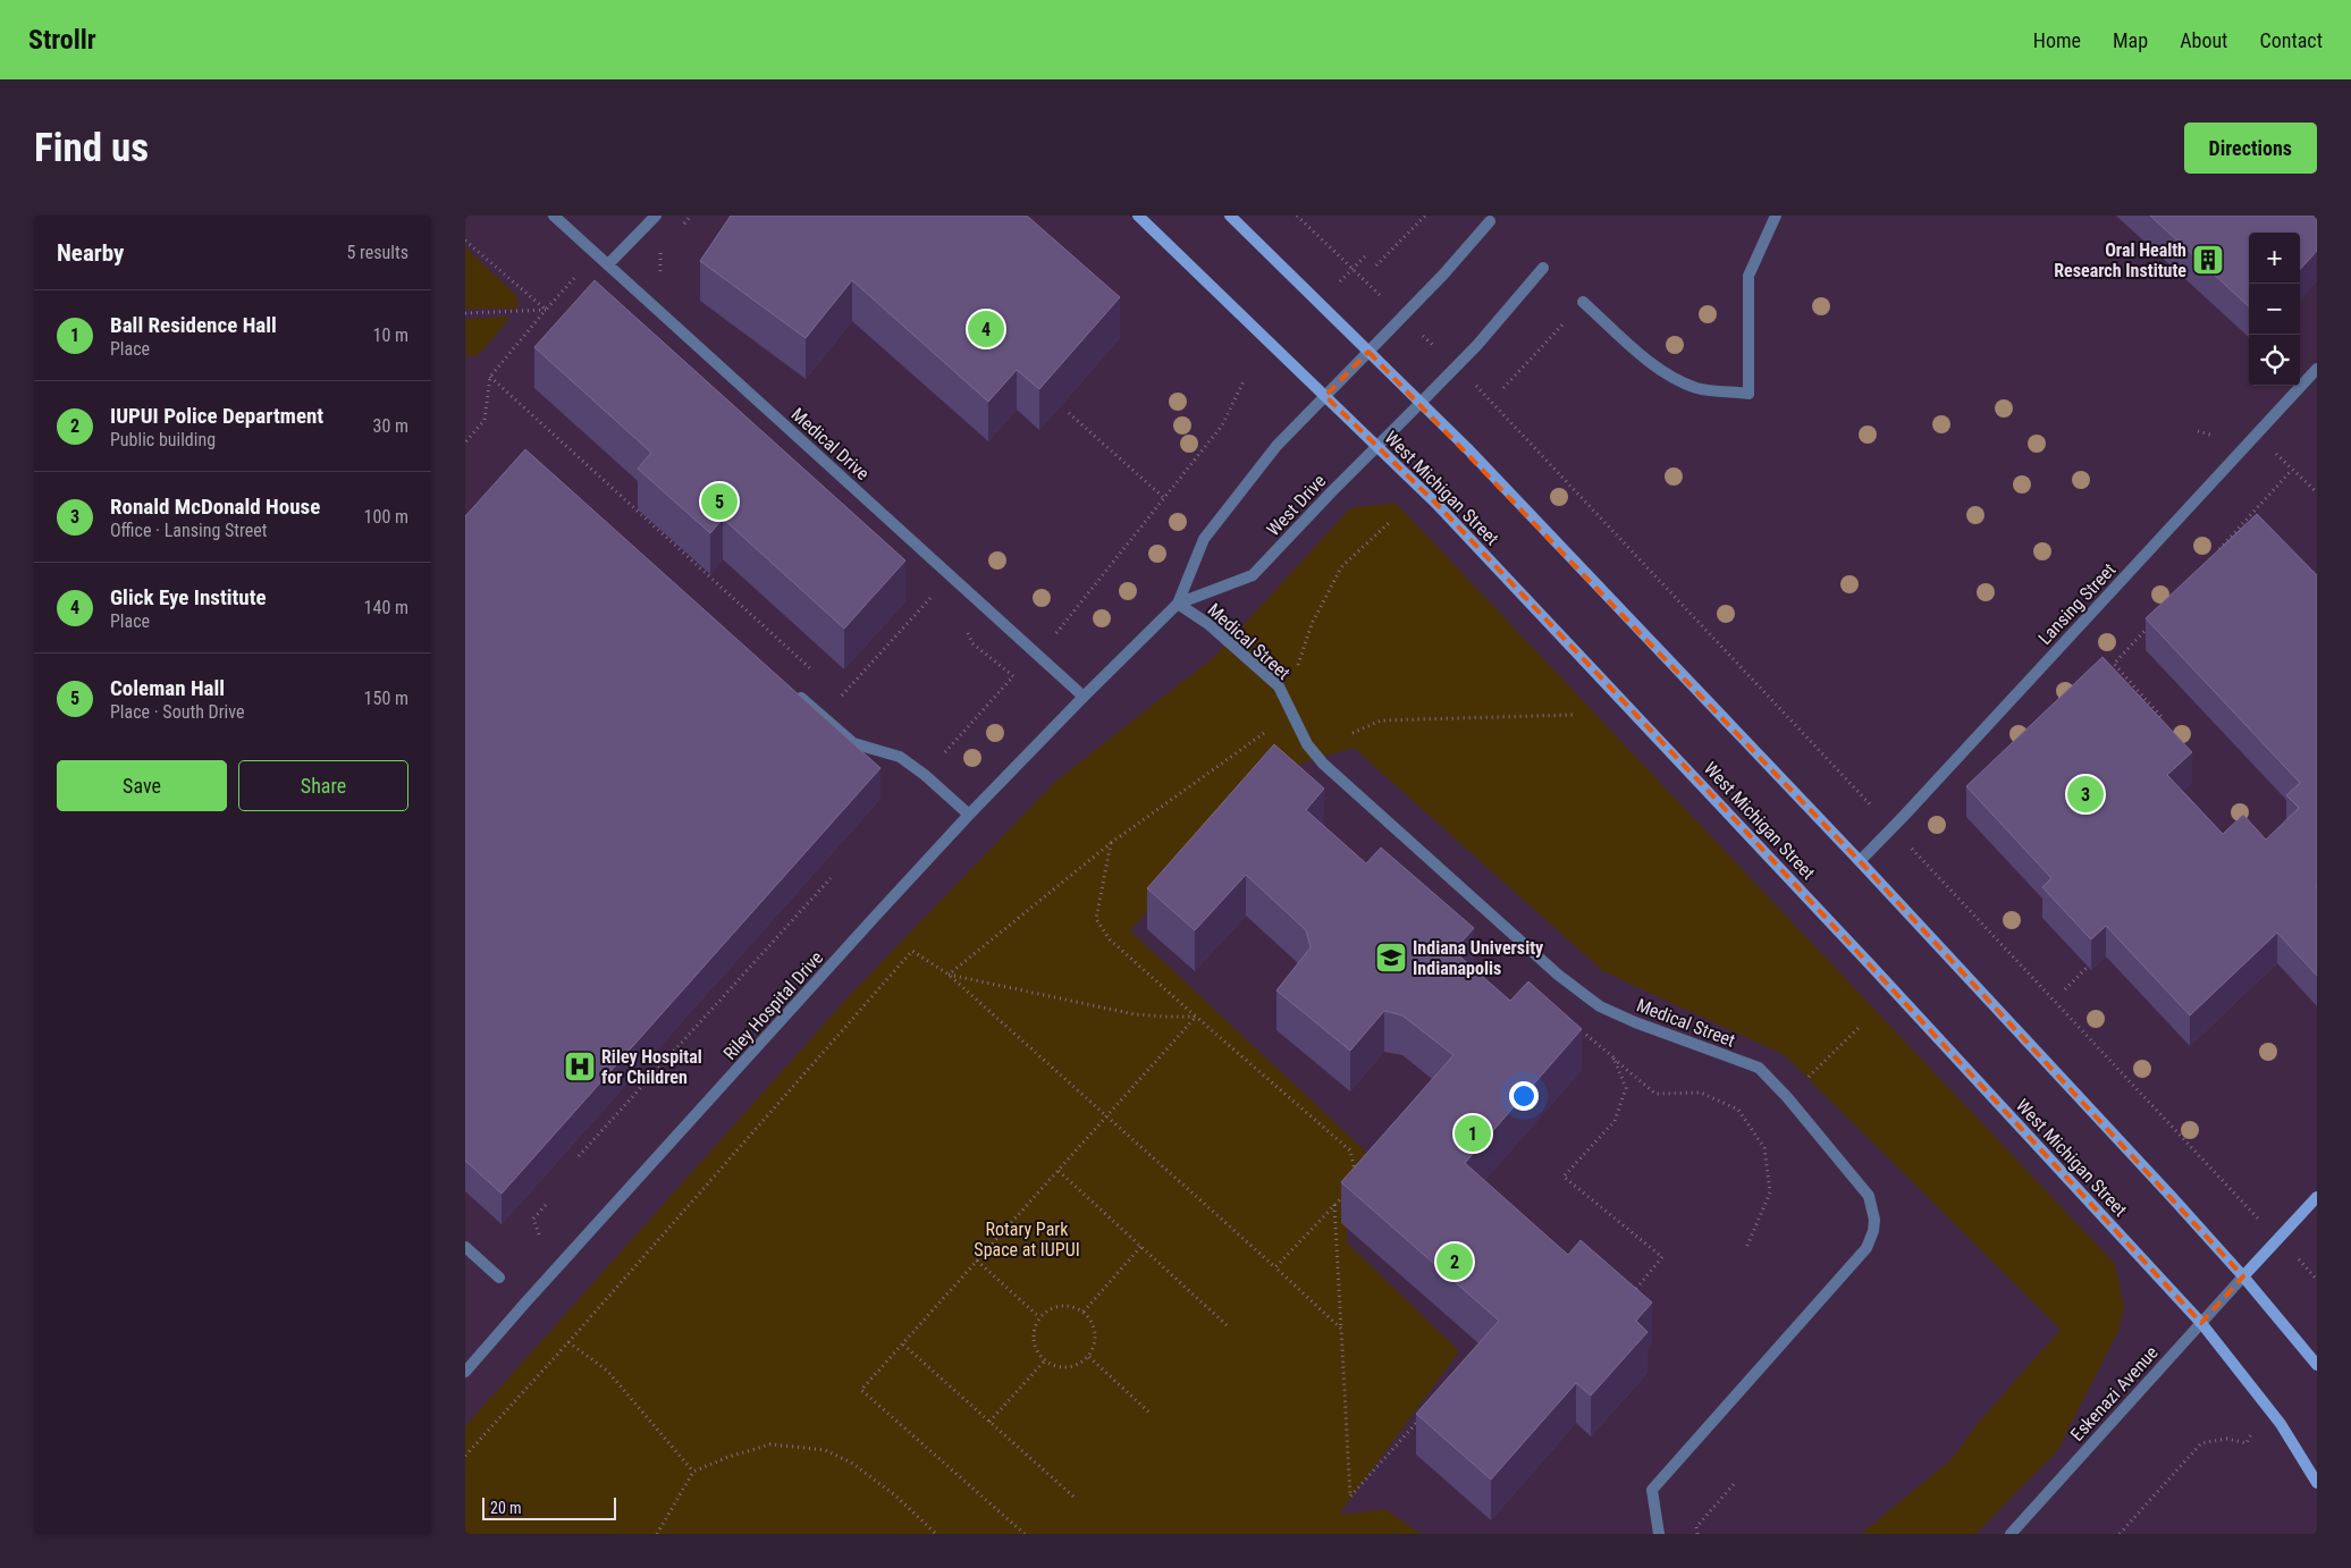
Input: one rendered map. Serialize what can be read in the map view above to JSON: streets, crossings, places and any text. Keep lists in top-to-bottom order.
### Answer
{
  "streets": {
    "main road": ["West Michigan Street"],
    "street": [
      "Medical Drive",
      "West Drive",
      "Lansing Street",
      "Medical Street",
      "Riley Hospital Drive",
      "Eskenazi Avenue"
    ]
  },
  "crossings": [
    ["Medical Drive", "West Drive"],
    ["West Michigan Street", "West Drive"],
    ["West Michigan Street", "Eskenazi Avenue"],
    ["West Drive", "Medical Street"],
    ["West Drive", "Riley Hospital Drive"]
  ],
  "parks": ["Rotary Park Space at IUPUI"],
  "places": {
    "building": ["Oral Health Research Institute"],
    "school or university": ["Indiana University Indianapolis"],
    "hospital": ["Riley Hospital for Children"]
  },
  "scale_bar": "20 m",
  "page": {
    "header": "Strollr",
    "nav": [
      "Home",
      "Map",
      "About",
      "Contact"
    ],
    "buttons": [
      "Directions",
      ["Save", "Share"]
    ],
    "title": "Find us",
    "heading": ["Nearby", "5 results"],
    "map_buttons": ["+", "−"],
    "list": [
      {
        "mark": "1",
        "name": "Ball Residence Hall",
        "note": "Place",
        "value": "10 m"
      },
      {
        "mark": "2",
        "name": "IUPUI Police Department",
        "note": "Public building",
        "value": "30 m"
      },
      {
        "mark": "3",
        "name": "Ronald McDonald House",
        "note": "Office · Lansing Street",
        "value": "100 m"
      },
      {
        "mark": "4",
        "name": "Glick Eye Institute",
        "note": "Place",
        "value": "140 m"
      },
      {
        "mark": "5",
        "name": "Coleman Hall",
        "note": "Place · South Drive",
        "value": "150 m"
      }
    ],
    "pins": [
      "4",
      "5",
      "3",
      "1",
      "2"
    ],
    "scale": "20 m"
  }
}
